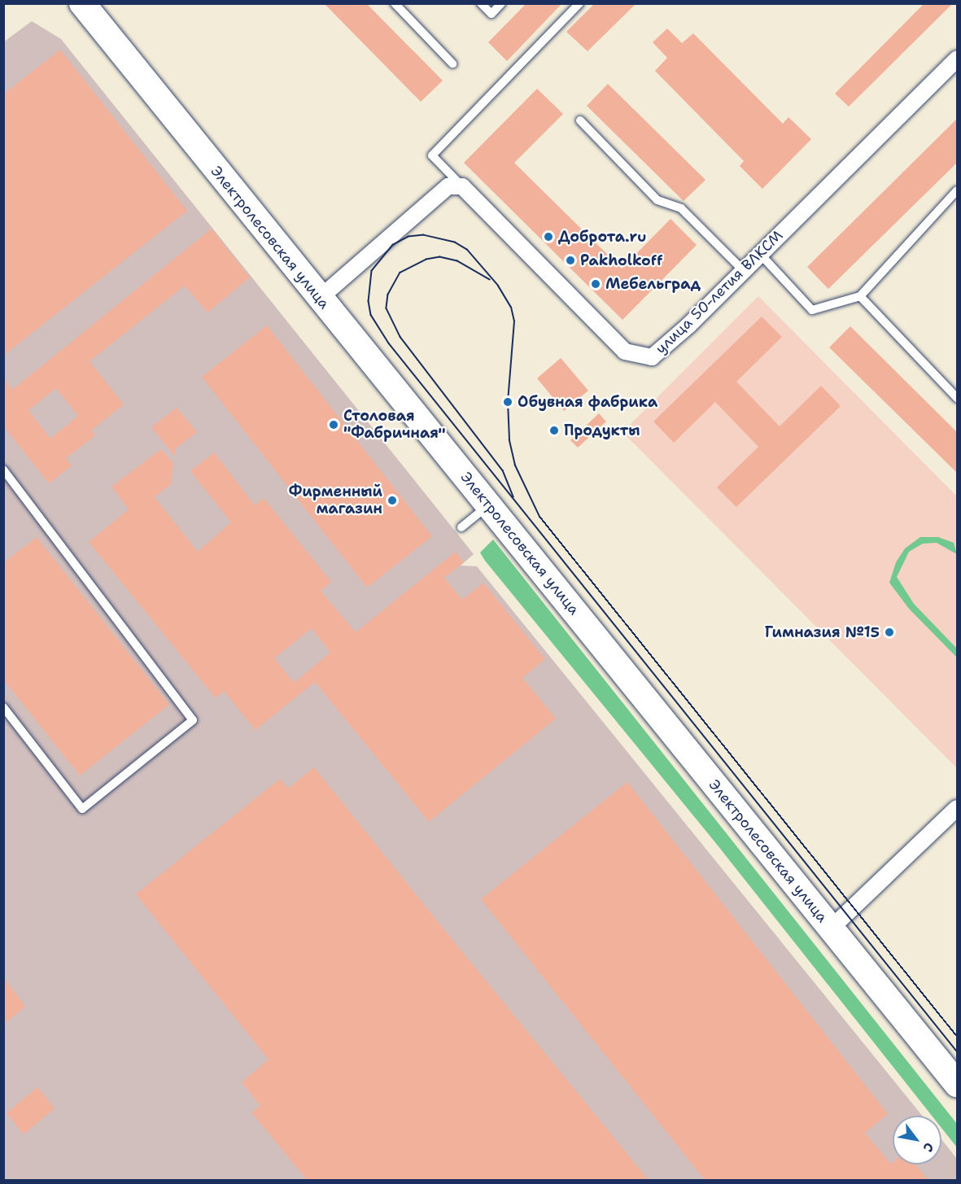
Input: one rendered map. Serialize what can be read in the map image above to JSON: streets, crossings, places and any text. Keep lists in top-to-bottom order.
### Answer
{
  "streets": {
    "main road": ["Электролесовская улица"],
    "street": ["улица 50-летия ВЛКСМ"]
  },
  "places": [
    "Доброта.ru",
    "Pakholkoff",
    "Мебельград",
    "Обувная фабрика",
    "Столовая \"Фабричная\"",
    "Продукты",
    "Фирменный магазин",
    "Гимназия №15"
  ],
  "north": "bottom right"
}
